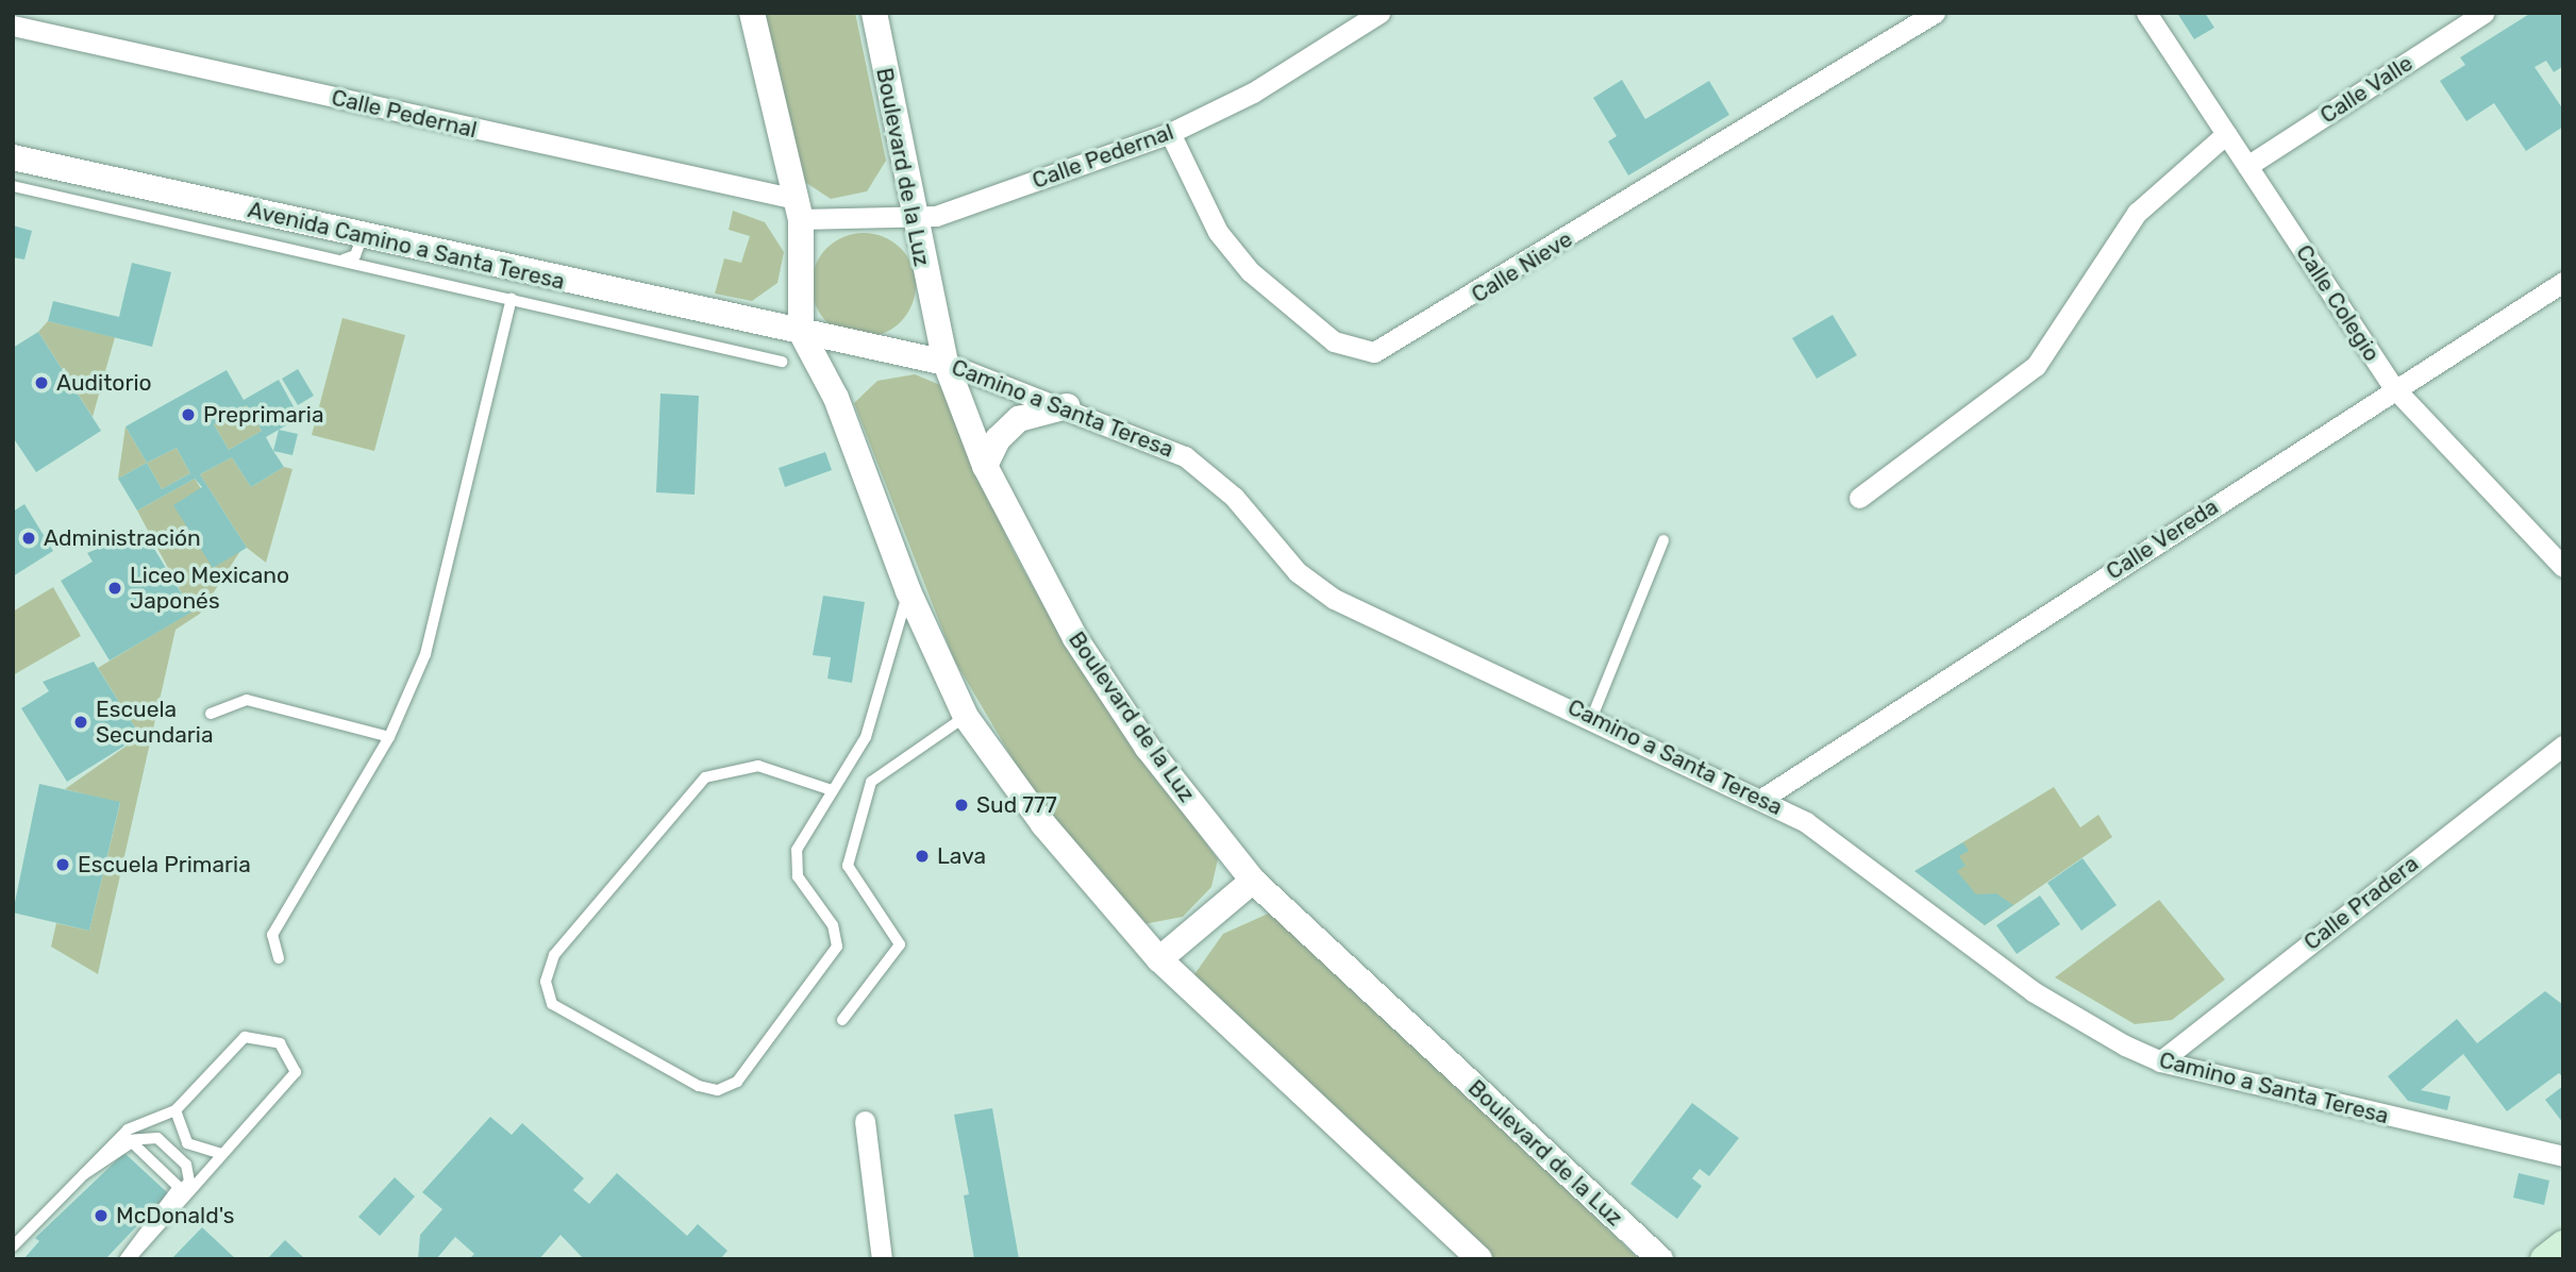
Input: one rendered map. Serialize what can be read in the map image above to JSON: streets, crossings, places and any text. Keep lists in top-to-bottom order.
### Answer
{
  "streets": {
    "street": [
      "Calle Valle",
      "Calle Pedernal",
      "Boulevard de la Luz",
      "Avenida Camino a Santa Teresa",
      "Calle Nieve",
      "Calle Colegio",
      "Camino a Santa Teresa",
      "Calle Vereda",
      "Calle Pradera"
    ]
  },
  "crossings": [
    ["Calle Valle", "Calle Colegio"],
    ["Calle Pedernal", "Boulevard de la Luz"],
    ["Calle Pedernal", "Calle Nieve"],
    ["Boulevard de la Luz", "Camino a Santa Teresa"],
    ["Avenida Camino a Santa Teresa", "Camino a Santa Teresa"],
    ["Calle Colegio", "Calle Vereda"],
    ["Camino a Santa Teresa", "Calle Vereda"],
    ["Camino a Santa Teresa", "Calle Pradera"]
  ],
  "places": [
    "Auditorio",
    "Preprimaria",
    "Administración",
    "Liceo Mexicano Japonés",
    "Escuela Secundaria",
    "Sud 777",
    "Lava",
    "Escuela Primaria",
    "McDonald's"
  ]
}
